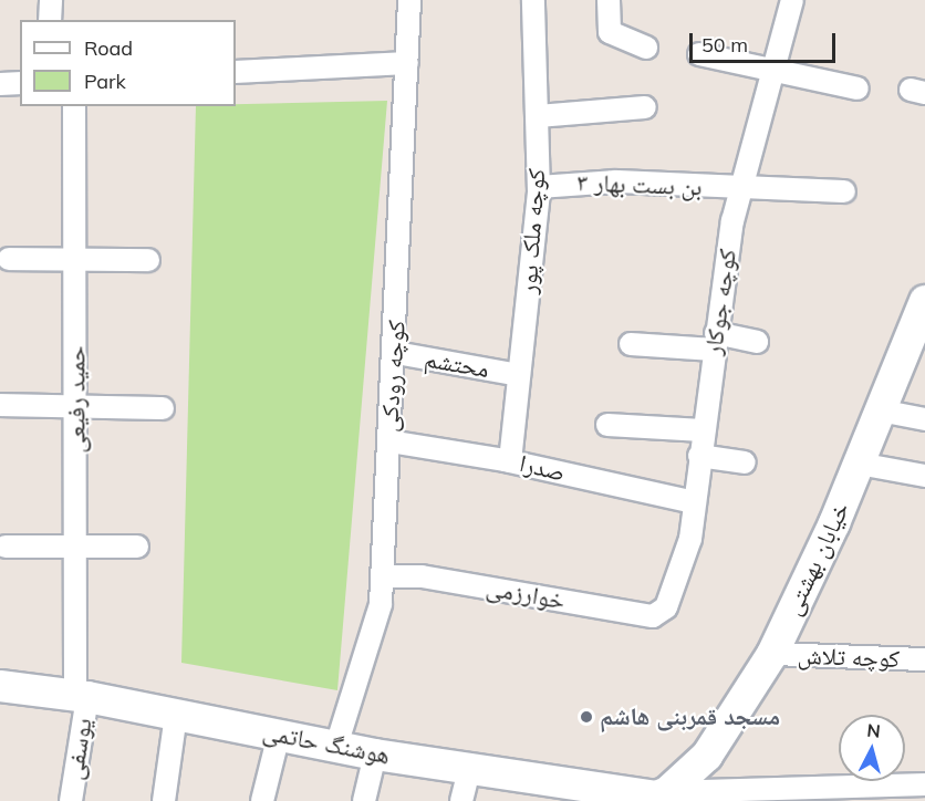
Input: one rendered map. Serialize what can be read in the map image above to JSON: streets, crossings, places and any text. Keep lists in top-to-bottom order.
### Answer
{
  "streets": {
    "main road": ["خیابان بهشتی", "هوشنگ حاتمی"],
    "street": [
      "بن بست بهار ۳",
      "کوچه ملک پور",
      "کوچه جوکار",
      "محتشم",
      "کوچه رودکی",
      "حمید رفیعی",
      "صدرا",
      "خوارزمی",
      "کوچه تلاش",
      "یوسفی"
    ]
  },
  "crossings": [
    ["بن بست بهار ۳", "کوچه ملک پور"],
    ["بن بست بهار ۳", "کوچه جوکار"],
    ["کوچه ملک پور", "محتشم"],
    ["کوچه ملک پور", "صدرا"],
    ["کوچه جوکار", "صدرا"],
    ["کوچه جوکار", "خوارزمی"],
    ["محتشم", "کوچه رودکی"],
    ["کوچه رودکی", "صدرا"],
    ["کوچه رودکی", "خوارزمی"],
    ["کوچه رودکی", "هوشنگ حاتمی"],
    ["حمید رفیعی", "هوشنگ حاتمی"],
    ["حمید رفیعی", "یوسفی"],
    ["خیابان بهشتی", "کوچه تلاش"],
    ["خیابان بهشتی", "هوشنگ حاتمی"],
    ["هوشنگ حاتمی", "یوسفی"]
  ],
  "places": ["مسجد قمربنی هاشم"],
  "legend": ["Road", "Park"],
  "scale_bar": "50 m",
  "north": "top"
}
